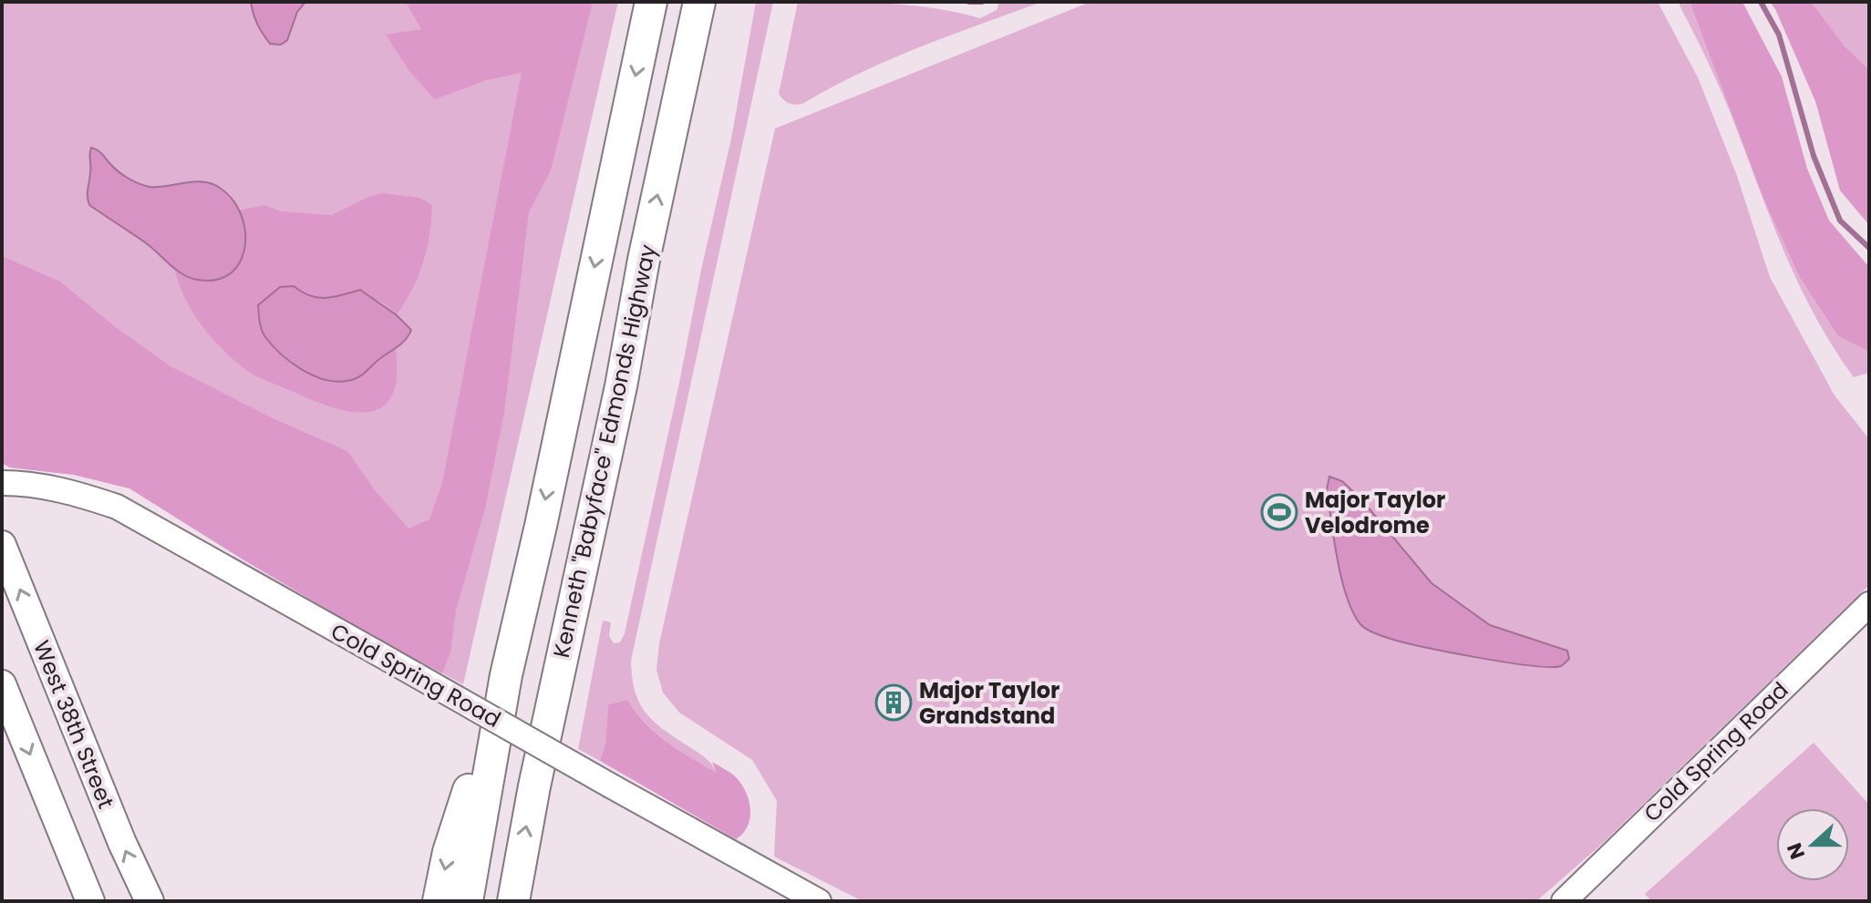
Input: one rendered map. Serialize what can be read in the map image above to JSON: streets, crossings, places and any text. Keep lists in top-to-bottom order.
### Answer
{
  "streets": {
    "highway": ["Kenneth \"Babyface\" Edmonds Highway"],
    "main road": ["West 38th Street"],
    "street": ["Cold Spring Road"]
  },
  "places": {
    "sports": ["Major Taylor Velodrome"],
    "building": ["Major Taylor Grandstand"]
  },
  "north": "left"
}
